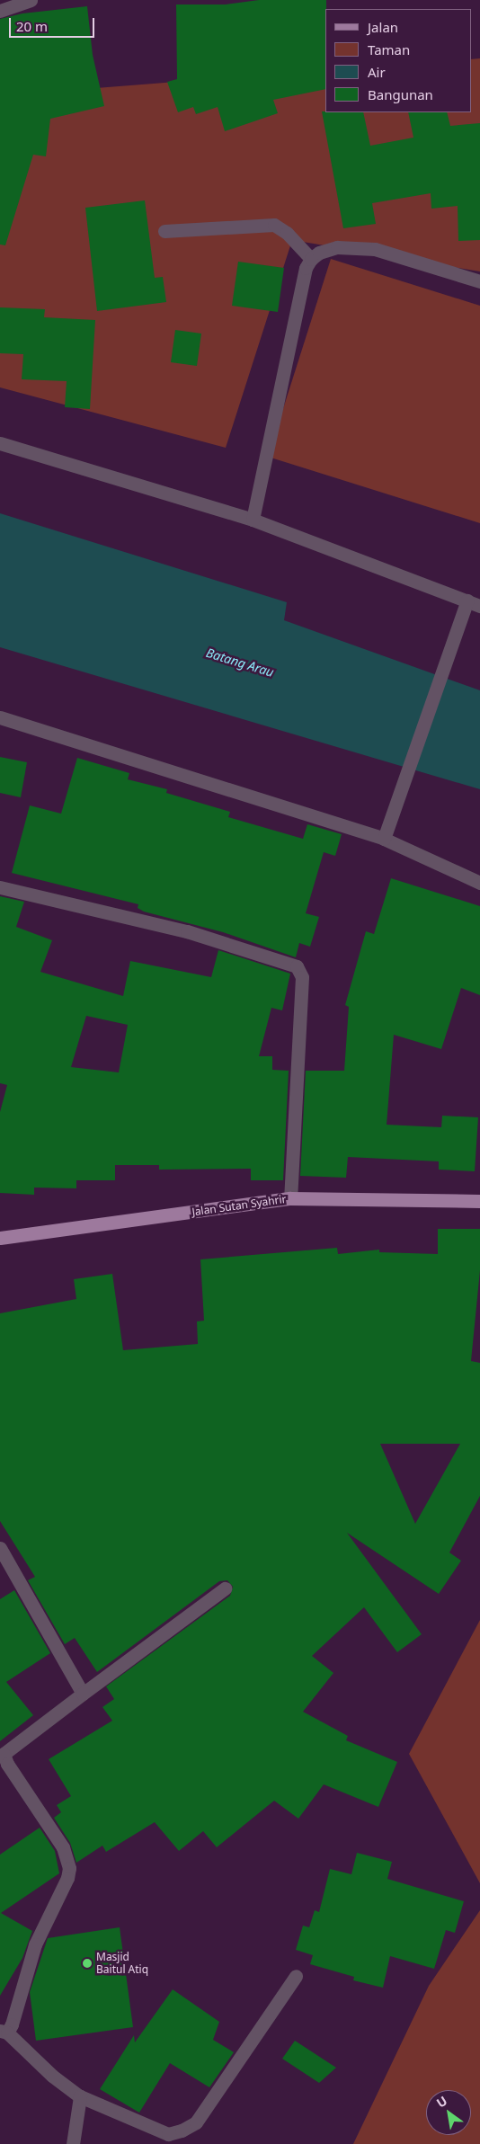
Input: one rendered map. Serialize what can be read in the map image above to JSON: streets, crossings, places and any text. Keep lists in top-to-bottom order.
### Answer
{
  "streets": {
    "main road": ["Jalan Sutan Syahrir"]
  },
  "water": ["Batang Arau"],
  "places": ["Masjid Baitul Atiq"],
  "legend": [
    "Jalan",
    "Taman",
    "Air",
    "Bangunan"
  ],
  "scale_bar": "20 m",
  "north": "top left"
}
